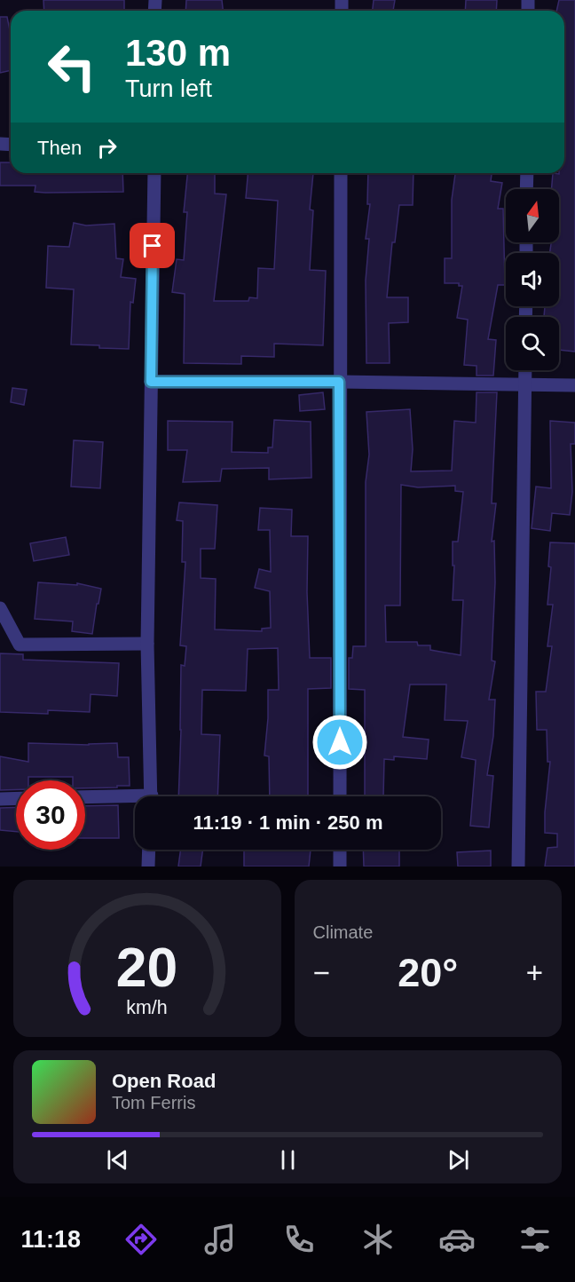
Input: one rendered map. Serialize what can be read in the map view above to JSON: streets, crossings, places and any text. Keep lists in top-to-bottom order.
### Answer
{
  "north": "top",
  "page": {
    "turn": ["130 m", "Turn left"],
    "then": "Then",
    "limit": "30",
    "trip": "11:19 · 1 min · 250 m",
    "tile": "Climate",
    "heat": ["−", "20°", "+"],
    "song": ["Open Road", "Tom Ferris"],
    "tabs": "11:18",
    "gauge": ["20", "km/h"]
  }
}
